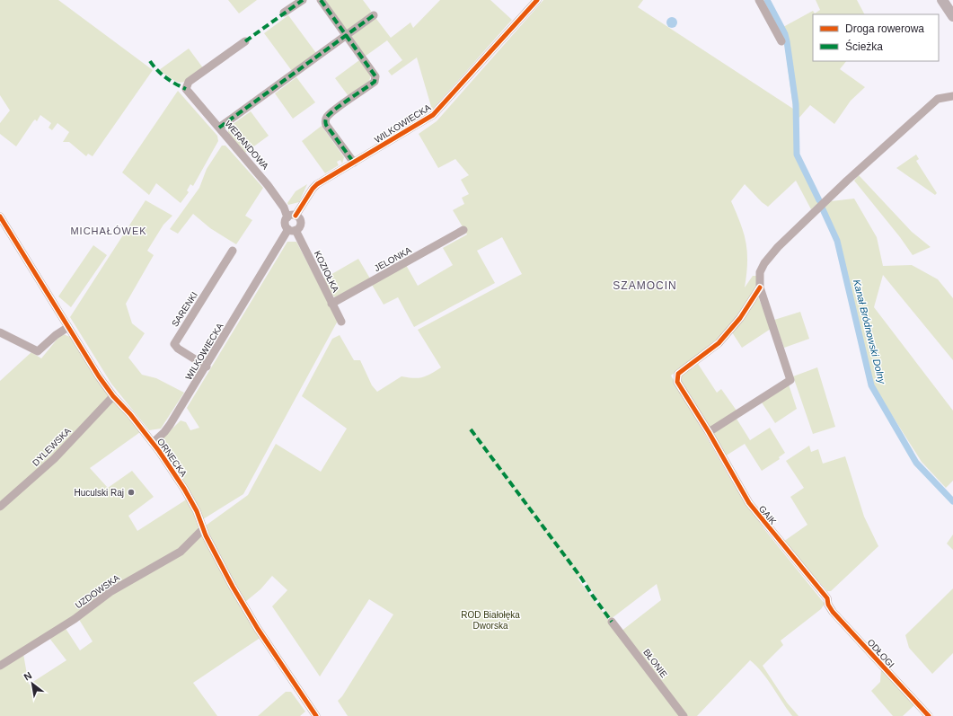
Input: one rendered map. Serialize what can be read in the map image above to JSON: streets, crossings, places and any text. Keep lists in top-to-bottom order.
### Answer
{
  "streets": {
    "street": [
      "WILKOWIECKA",
      "WERANDOWA",
      "JELONKA",
      "KOZIOŁKA",
      "SARENKI",
      "DYLEWSKA",
      "ORNECKA",
      "GAIK",
      "UZDOWSKA",
      "ODŁOGI",
      "BŁONIE"
    ]
  },
  "crossings": [
    ["WILKOWIECKA", "WERANDOWA"],
    ["WILKOWIECKA", "KOZIOŁKA"],
    ["WILKOWIECKA", "SARENKI"],
    ["WILKOWIECKA", "ORNECKA"],
    ["JELONKA", "KOZIOŁKA"],
    ["DYLEWSKA", "ORNECKA"],
    ["ORNECKA", "UZDOWSKA"],
    ["GAIK", "ODŁOGI"]
  ],
  "districts": ["MICHAŁÓWEK", "SZAMOCIN"],
  "water": ["Kanał Bródnowski Dolny"],
  "parks": ["ROD Białołęka Dworska"],
  "places": ["Huculski Raj"],
  "legend": ["Droga rowerowa", "Ścieżka"],
  "north": "top left"
}
